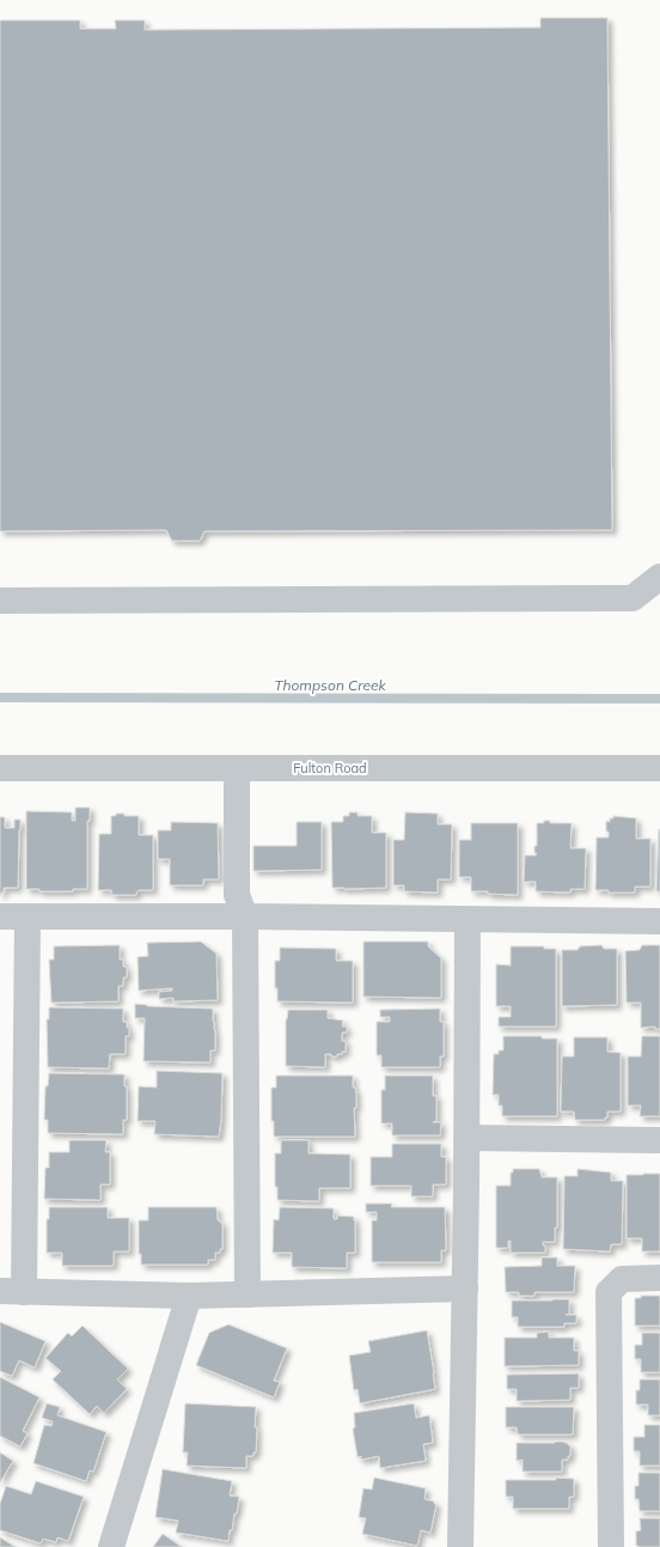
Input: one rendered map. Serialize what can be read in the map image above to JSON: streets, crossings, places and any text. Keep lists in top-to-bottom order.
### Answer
{
  "streets": {
    "street": ["Fulton Road"]
  },
  "water": ["Thompson Creek"]
}
